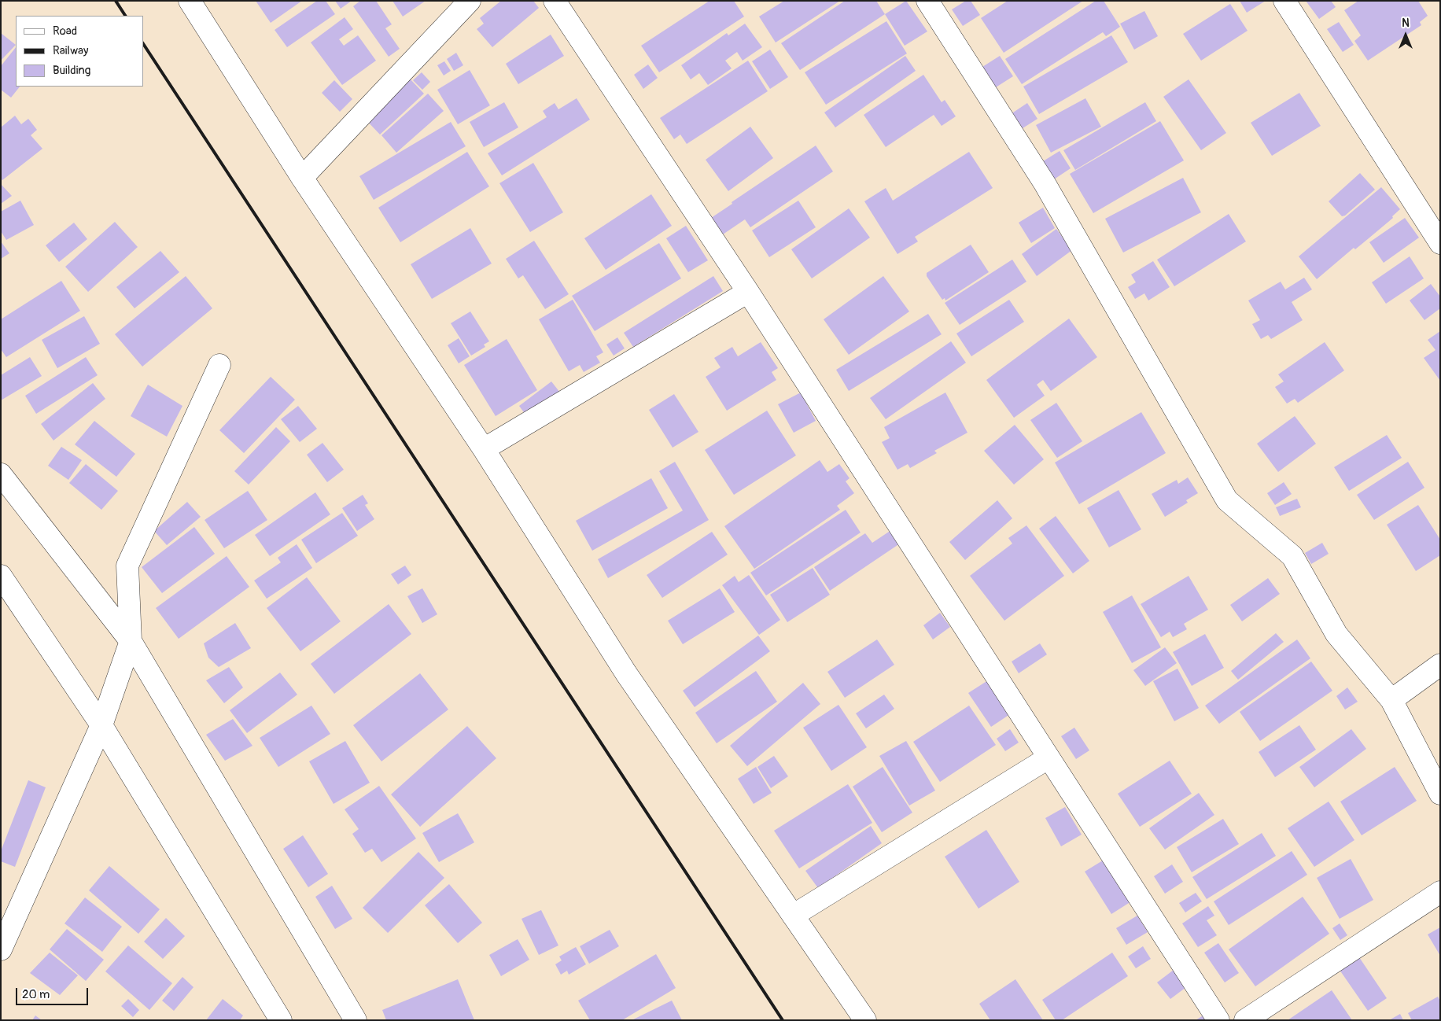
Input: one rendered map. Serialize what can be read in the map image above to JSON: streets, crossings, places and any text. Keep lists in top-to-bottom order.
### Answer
{
  "legend": ["Road", "Railway", "Building"],
  "scale_bar": "20 m",
  "north": "top"
}
